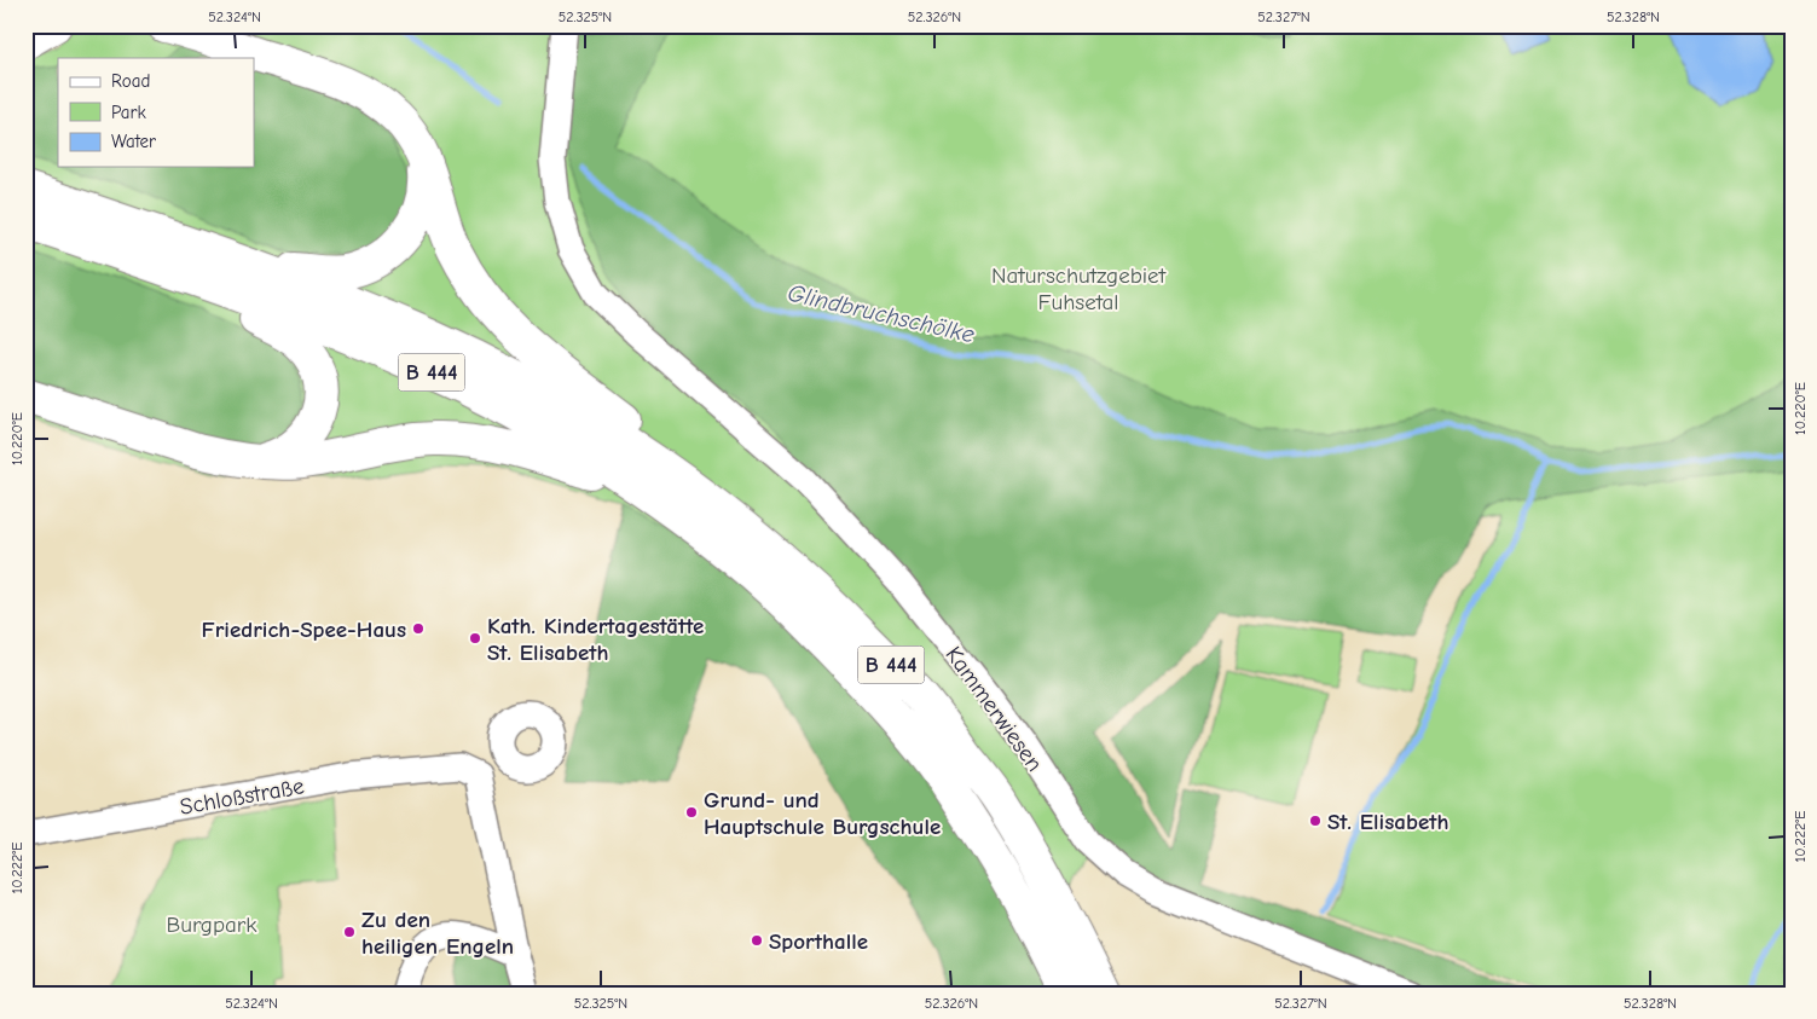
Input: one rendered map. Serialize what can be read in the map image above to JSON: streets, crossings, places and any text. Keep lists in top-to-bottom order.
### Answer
{
  "streets": {
    "highway": ["B 444"],
    "street": ["Kammerwiesen", "Schloßstraße"]
  },
  "water": ["Glindbruchschölke"],
  "parks": ["Naturschutzgebiet Fuhsetal", "Burgpark"],
  "places": [
    "Friedrich-Spee-Haus",
    "Kath. Kindertagestätte St. Elisabeth",
    "Grund- und Hauptschule Burgschule",
    "St. Elisabeth",
    "Zu den heiligen Engeln",
    "Sporthalle"
  ],
  "legend": ["Road", "Park", "Water"],
  "coordinates": [
    "52.324°N",
    "52.325°N",
    "52.326°N",
    "52.327°N",
    "52.328°N",
    "10.220°E",
    "10.222°E"
  ]
}
